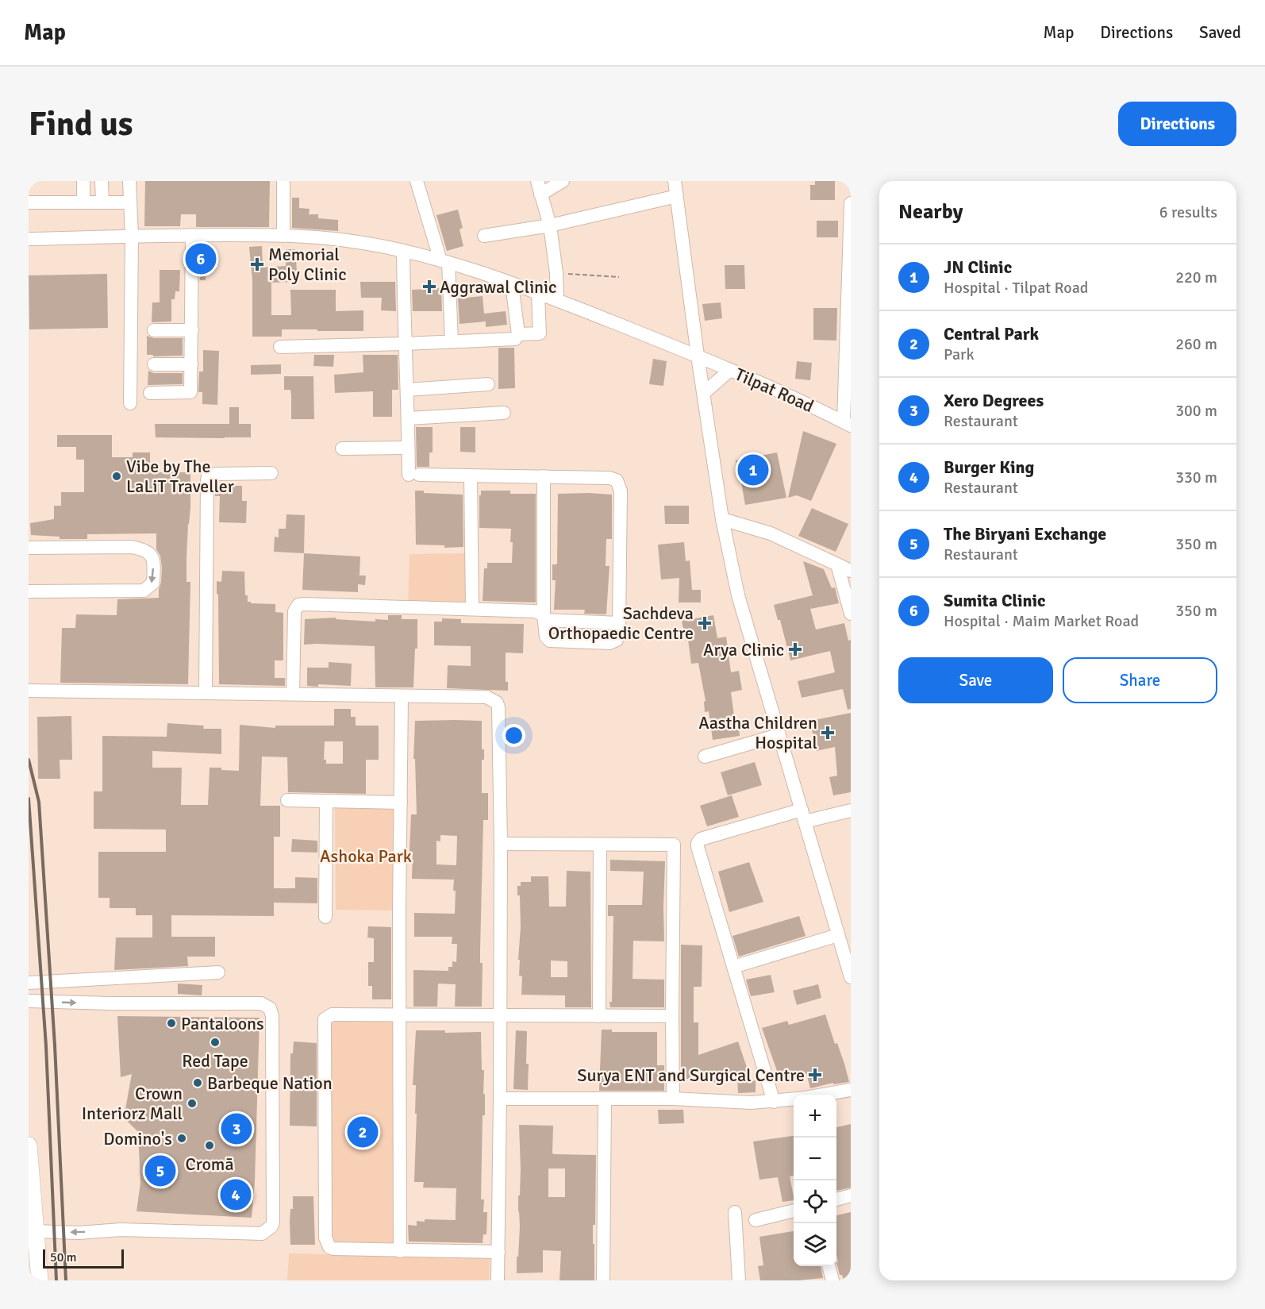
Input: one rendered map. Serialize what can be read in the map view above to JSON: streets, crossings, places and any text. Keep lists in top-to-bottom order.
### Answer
{
  "streets": {
    "street": ["Tilpat Road"]
  },
  "parks": ["Ashoka Park"],
  "places": {
    "health": [
      "Memorial Poly Clinic",
      "Aggrawal Clinic",
      "Sachdeva Orthopaedic Centre",
      "Arya Clinic",
      "Aastha Children Hospital",
      "Surya ENT and Surgical Centre"
    ],
    "other": [
      "Vibe by The LaLiT Traveller",
      "Pantaloons",
      "Red Tape",
      "Barbeque Nation",
      "Crown Interiorz Mall",
      "Domino's",
      "Cromā"
    ]
  },
  "scale_bar": "50 m",
  "page": {
    "header": "Map",
    "nav": ["Map", "Directions", "Saved"],
    "buttons": [
      "Directions",
      ["Save", "Share"]
    ],
    "title": "Find us",
    "heading": ["Nearby", "6 results"],
    "pins": [
      "6",
      "1",
      "3",
      "2",
      "5",
      "4"
    ],
    "list": [
      {
        "mark": "1",
        "name": "JN Clinic",
        "note": "Hospital · Tilpat Road",
        "value": "220 m"
      },
      {
        "mark": "2",
        "name": "Central Park",
        "note": "Park",
        "value": "260 m"
      },
      {
        "mark": "3",
        "name": "Xero Degrees",
        "note": "Restaurant",
        "value": "300 m"
      },
      {
        "mark": "4",
        "name": "Burger King",
        "note": "Restaurant",
        "value": "330 m"
      },
      {
        "mark": "5",
        "name": "The Biryani Exchange",
        "note": "Restaurant",
        "value": "350 m"
      },
      {
        "mark": "6",
        "name": "Sumita Clinic",
        "note": "Hospital · Maim Market Road",
        "value": "350 m"
      }
    ],
    "map_buttons": ["+", "−"],
    "scale": "50 m"
  }
}
